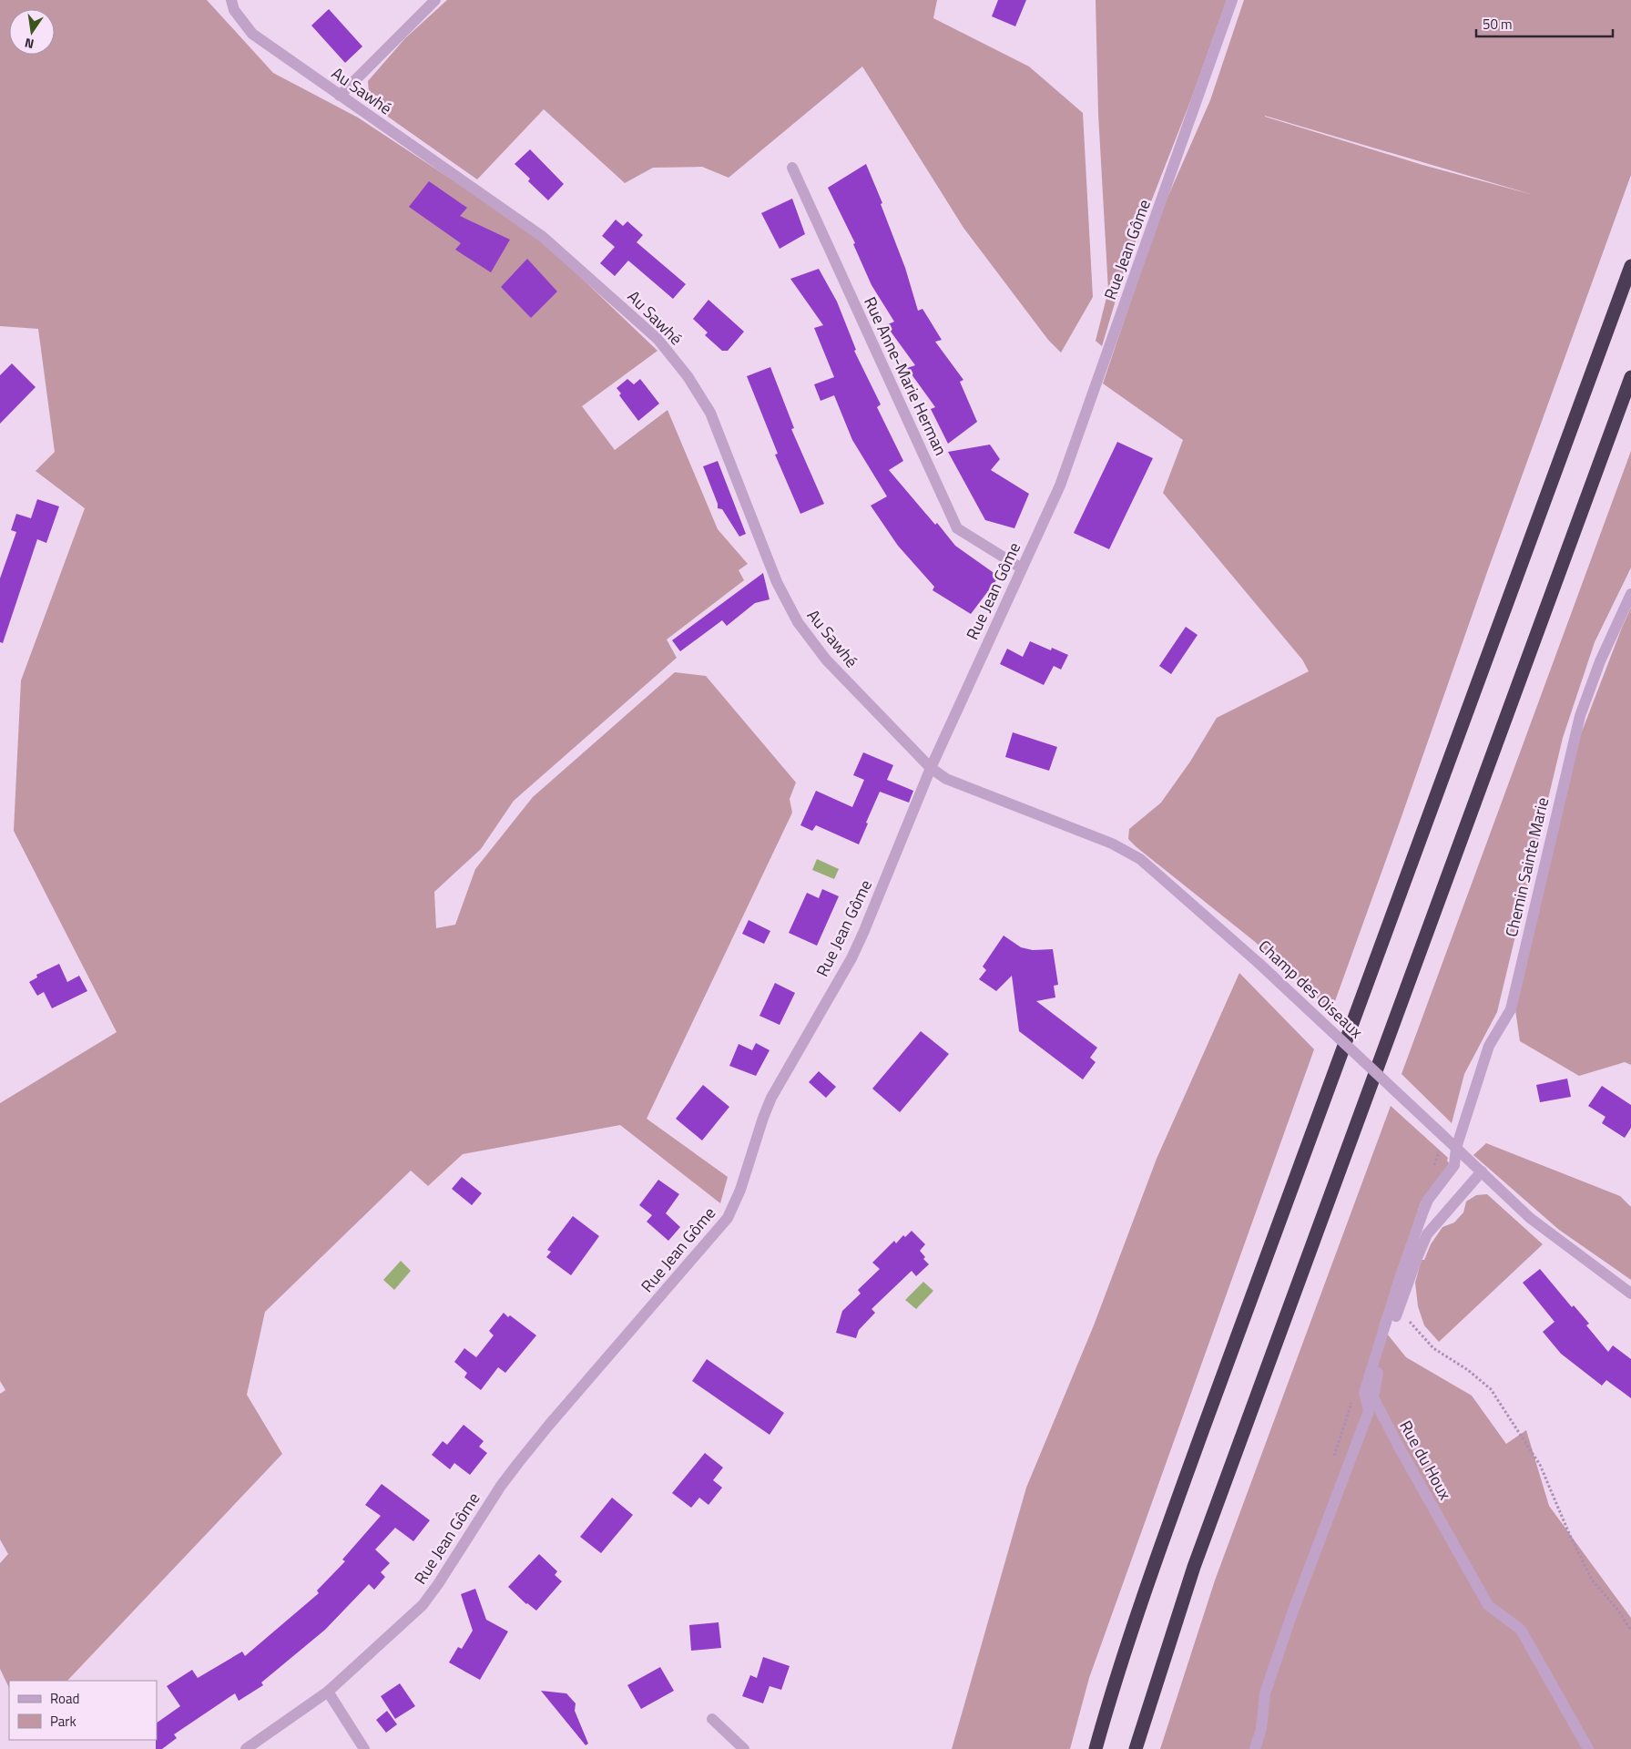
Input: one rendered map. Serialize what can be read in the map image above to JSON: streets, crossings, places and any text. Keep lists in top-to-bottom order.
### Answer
{
  "streets": {
    "street": [
      "Au Sawhé",
      "Rue Jean Gôme",
      "Rue Anne-Marie Herman",
      "Chemin Sainte Marie",
      "Champ des Oiseaux",
      "Rue du Houx"
    ]
  },
  "crossings": [
    ["Au Sawhé", "Rue Jean Gôme"],
    ["Au Sawhé", "Champ des Oiseaux"],
    ["Rue Jean Gôme", "Rue Anne-Marie Herman"],
    ["Rue Jean Gôme", "Champ des Oiseaux"],
    ["Chemin Sainte Marie", "Champ des Oiseaux"],
    ["Champ des Oiseaux", "Rue du Houx"]
  ],
  "legend": ["Road", "Park"],
  "scale_bar": "50 m",
  "north": "bottom"
}
